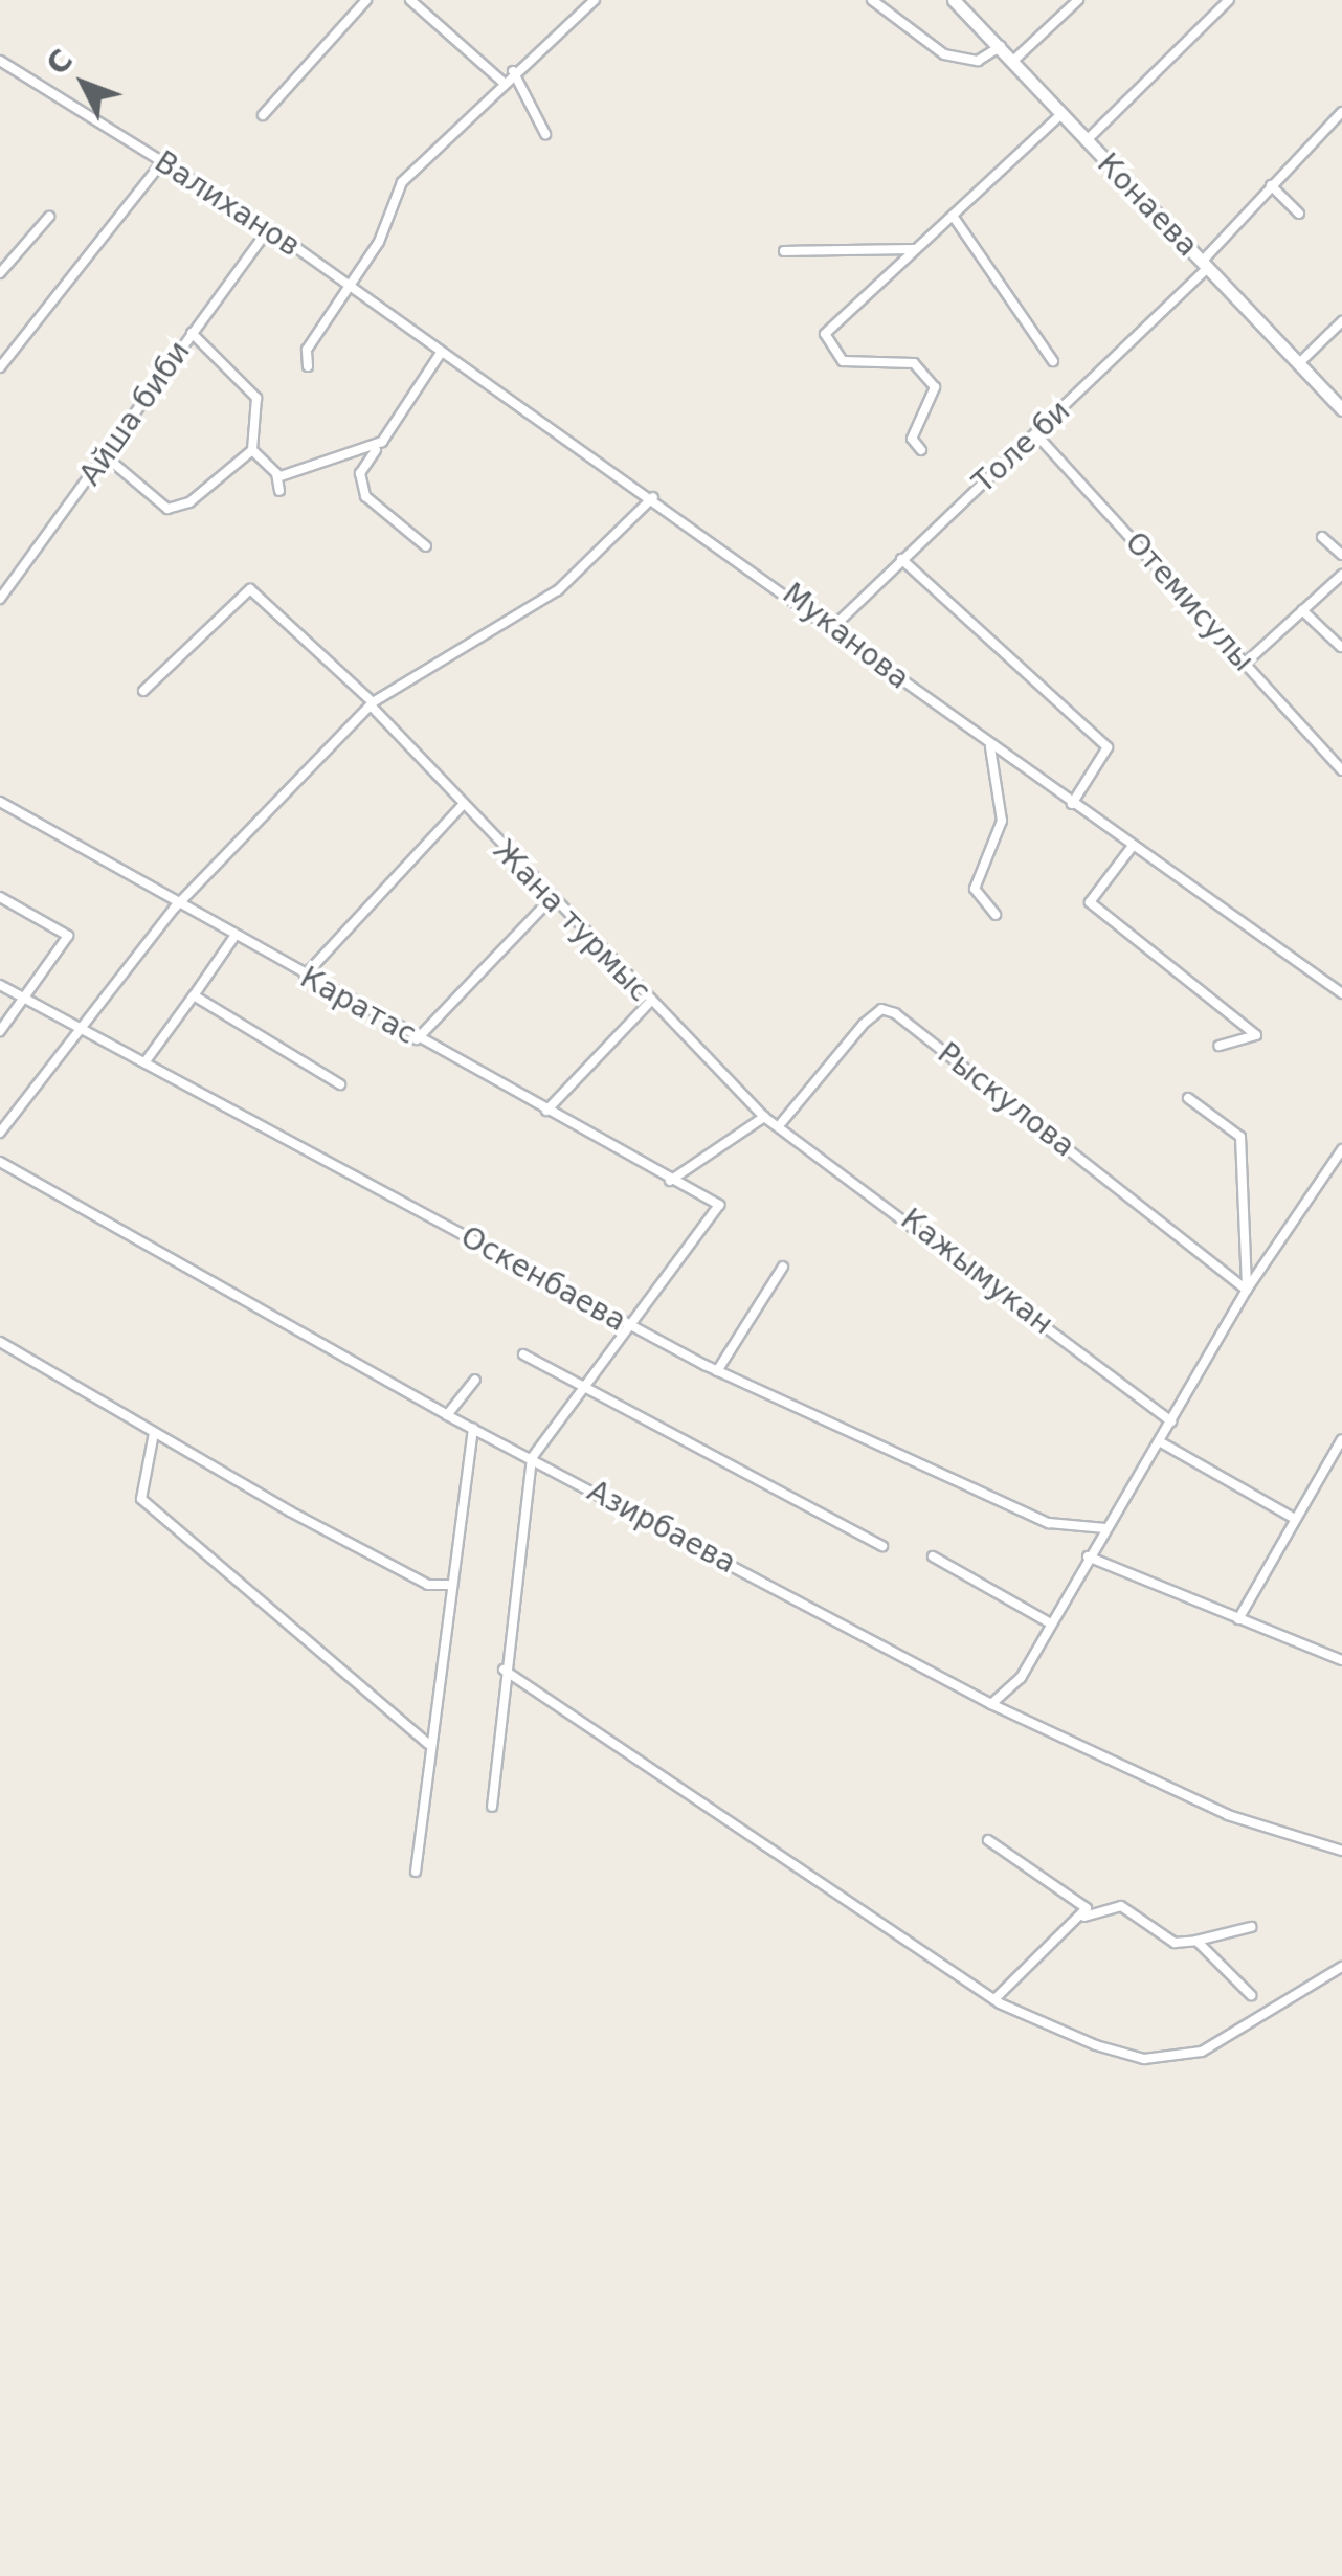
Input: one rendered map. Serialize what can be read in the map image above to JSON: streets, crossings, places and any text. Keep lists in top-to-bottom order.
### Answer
{
  "streets": {
    "main road": ["Конаева"],
    "street": [
      "Валиханов",
      "Айша биби",
      "Толе би",
      "Отемисулы",
      "Муканова",
      "Жана турмыс",
      "Каратас",
      "Рыскулова",
      "Кажымукан",
      "Оскенбаева",
      "Азирбаева"
    ]
  },
  "crossings": [
    ["Валиханов", "Айша биби"],
    ["Валиханов", "Муканова"],
    ["Конаева", "Толе би"],
    ["Толе би", "Отемисулы"],
    ["Толе би", "Муканова"],
    ["Жана турмыс", "Рыскулова"],
    ["Жана турмыс", "Кажымукан"],
    ["Каратас", "Оскенбаева"],
    ["Рыскулова", "Кажымукан"]
  ],
  "north": "top left"
}
